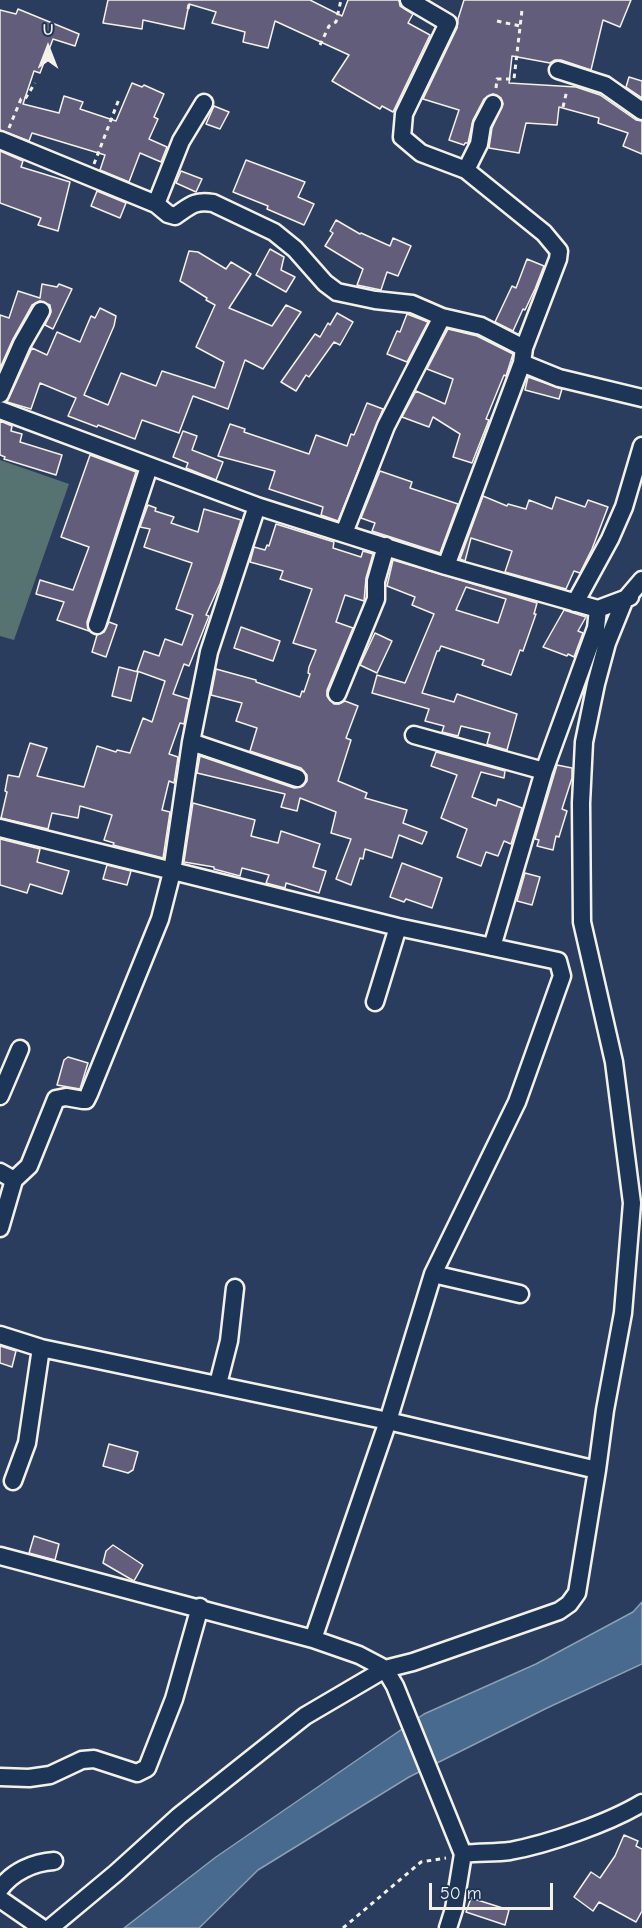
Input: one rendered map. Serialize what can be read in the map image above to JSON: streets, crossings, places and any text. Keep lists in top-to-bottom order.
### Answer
{
  "scale_bar": "50 m",
  "north": "top"
}
